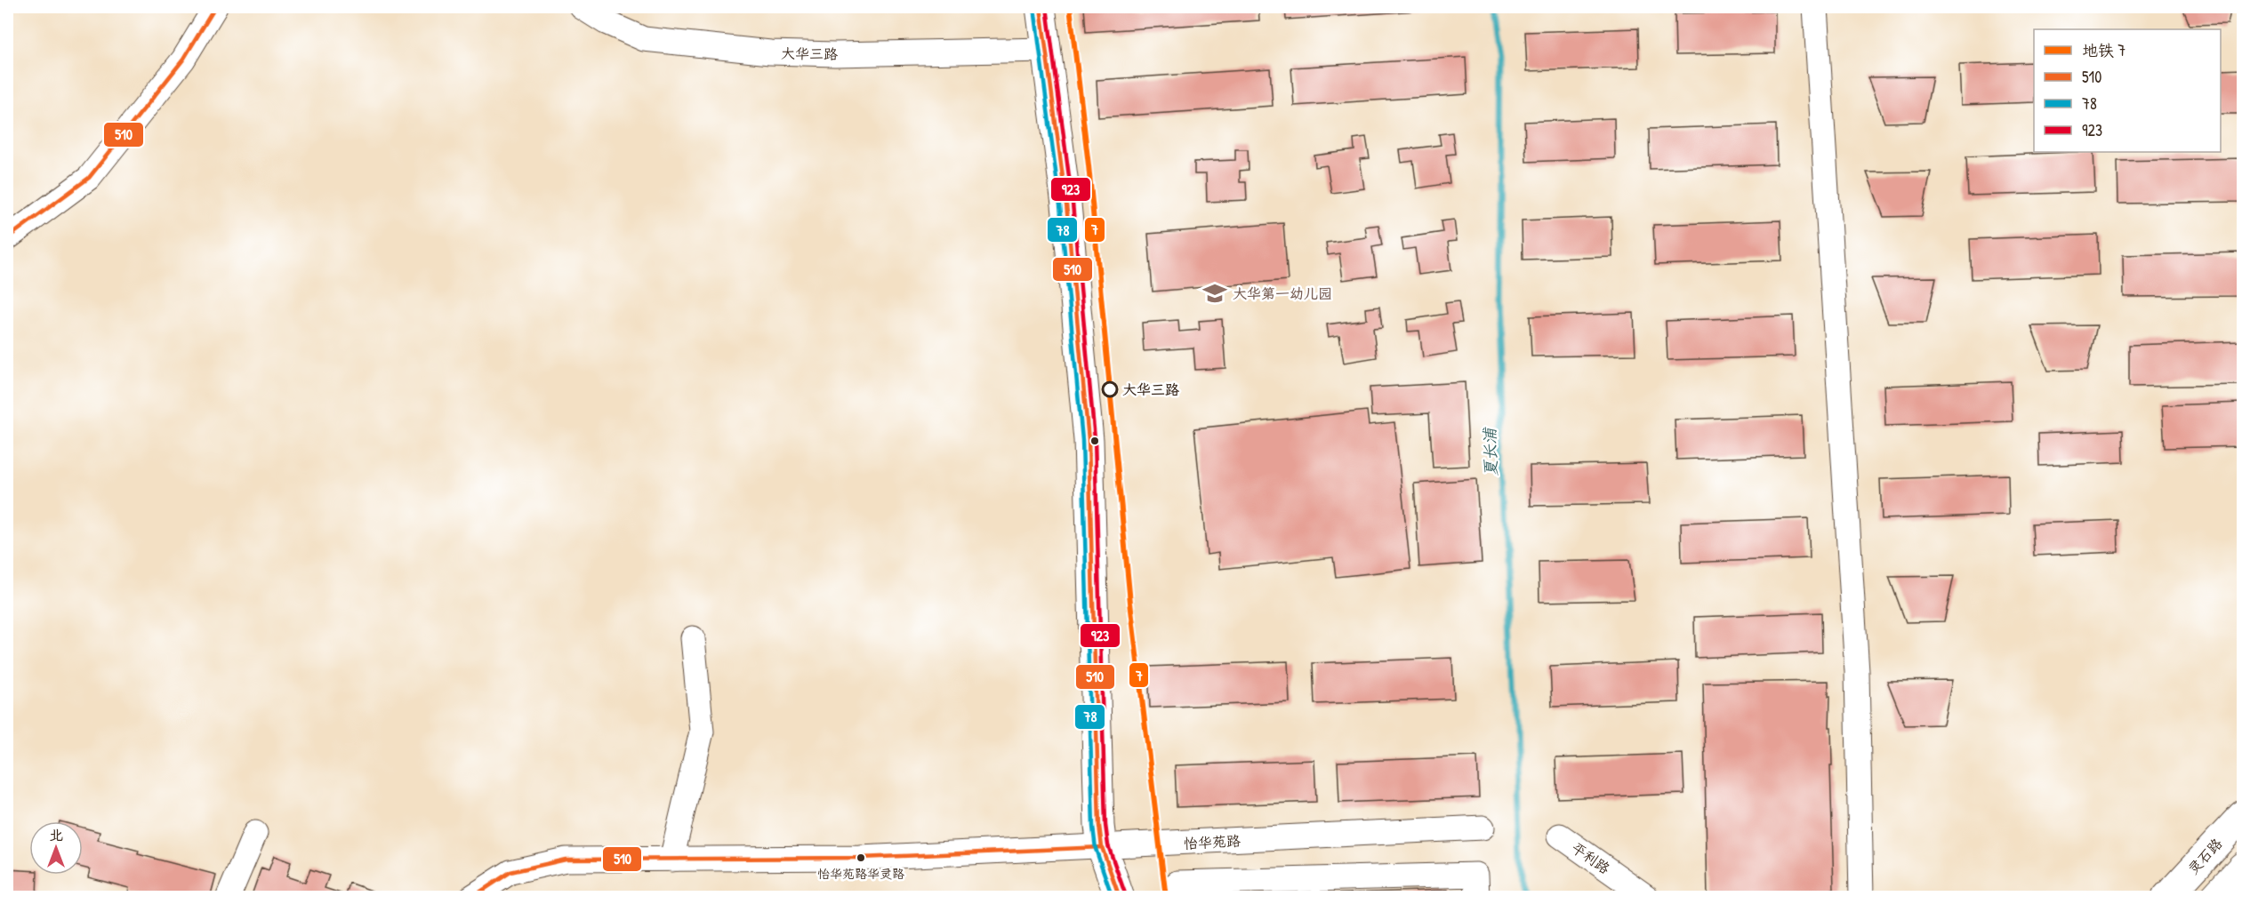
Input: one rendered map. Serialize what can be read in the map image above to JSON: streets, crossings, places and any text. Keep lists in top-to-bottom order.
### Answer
{
  "streets": {
    "main road": ["灵石路"],
    "street": ["大华三路", "怡华苑路", "平利路"]
  },
  "water": ["夏长浦"],
  "places": {
    "school or university": ["大华第一幼儿园"],
    "other": ["大华三路", "怡华苑路华灵路"]
  },
  "lines": [
    "metro line 7",
    "transit line 510",
    "transit line 923",
    "transit line 78"
  ],
  "legend": [
    "地铁 7",
    "510",
    "78",
    "923"
  ],
  "north": "top"
}
